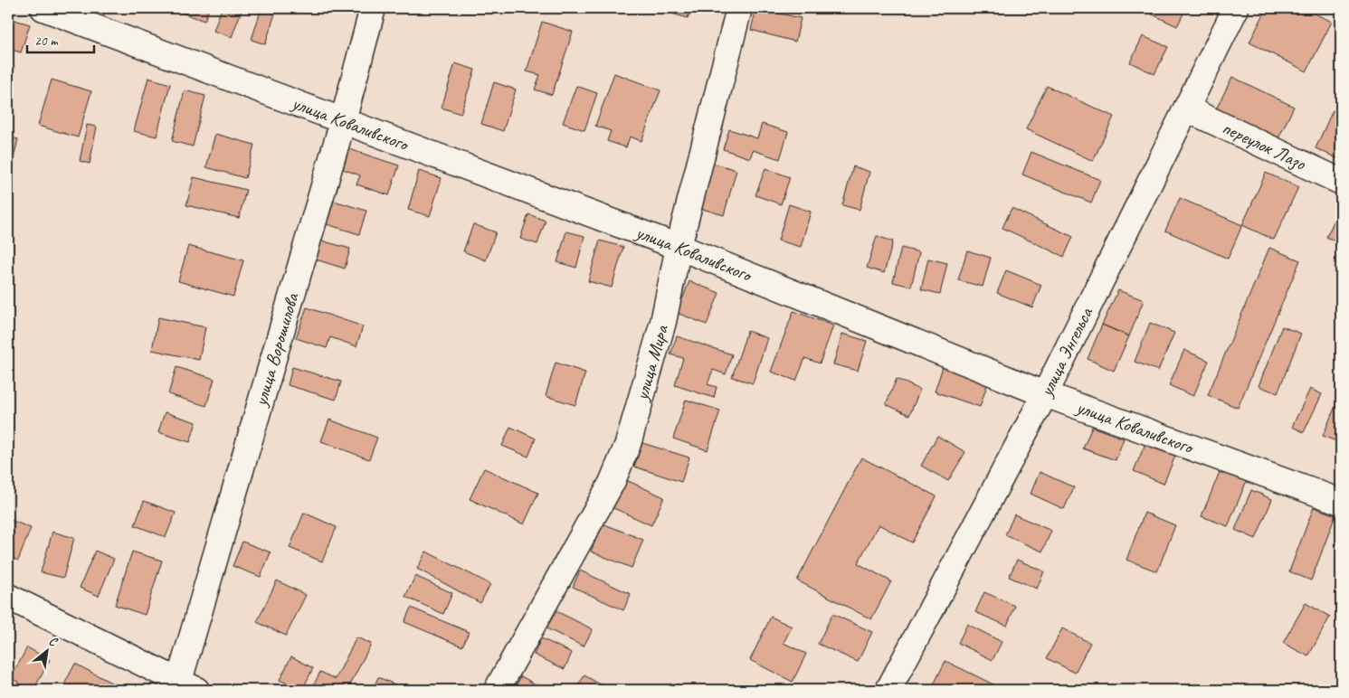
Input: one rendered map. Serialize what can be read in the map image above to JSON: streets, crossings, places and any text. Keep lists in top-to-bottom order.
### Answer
{
  "streets": {
    "street": [
      "улица Коваливского",
      "переулок Лазо",
      "улица Ворошилова",
      "улица Энгельса",
      "улица Мира"
    ]
  },
  "crossings": [
    ["улица Коваливского", "улица Ворошилова"],
    ["улица Коваливского", "улица Энгельса"],
    ["улица Коваливского", "улица Мира"],
    ["переулок Лазо", "улица Энгельса"]
  ],
  "scale_bar": "20 m",
  "north": "top right"
}
